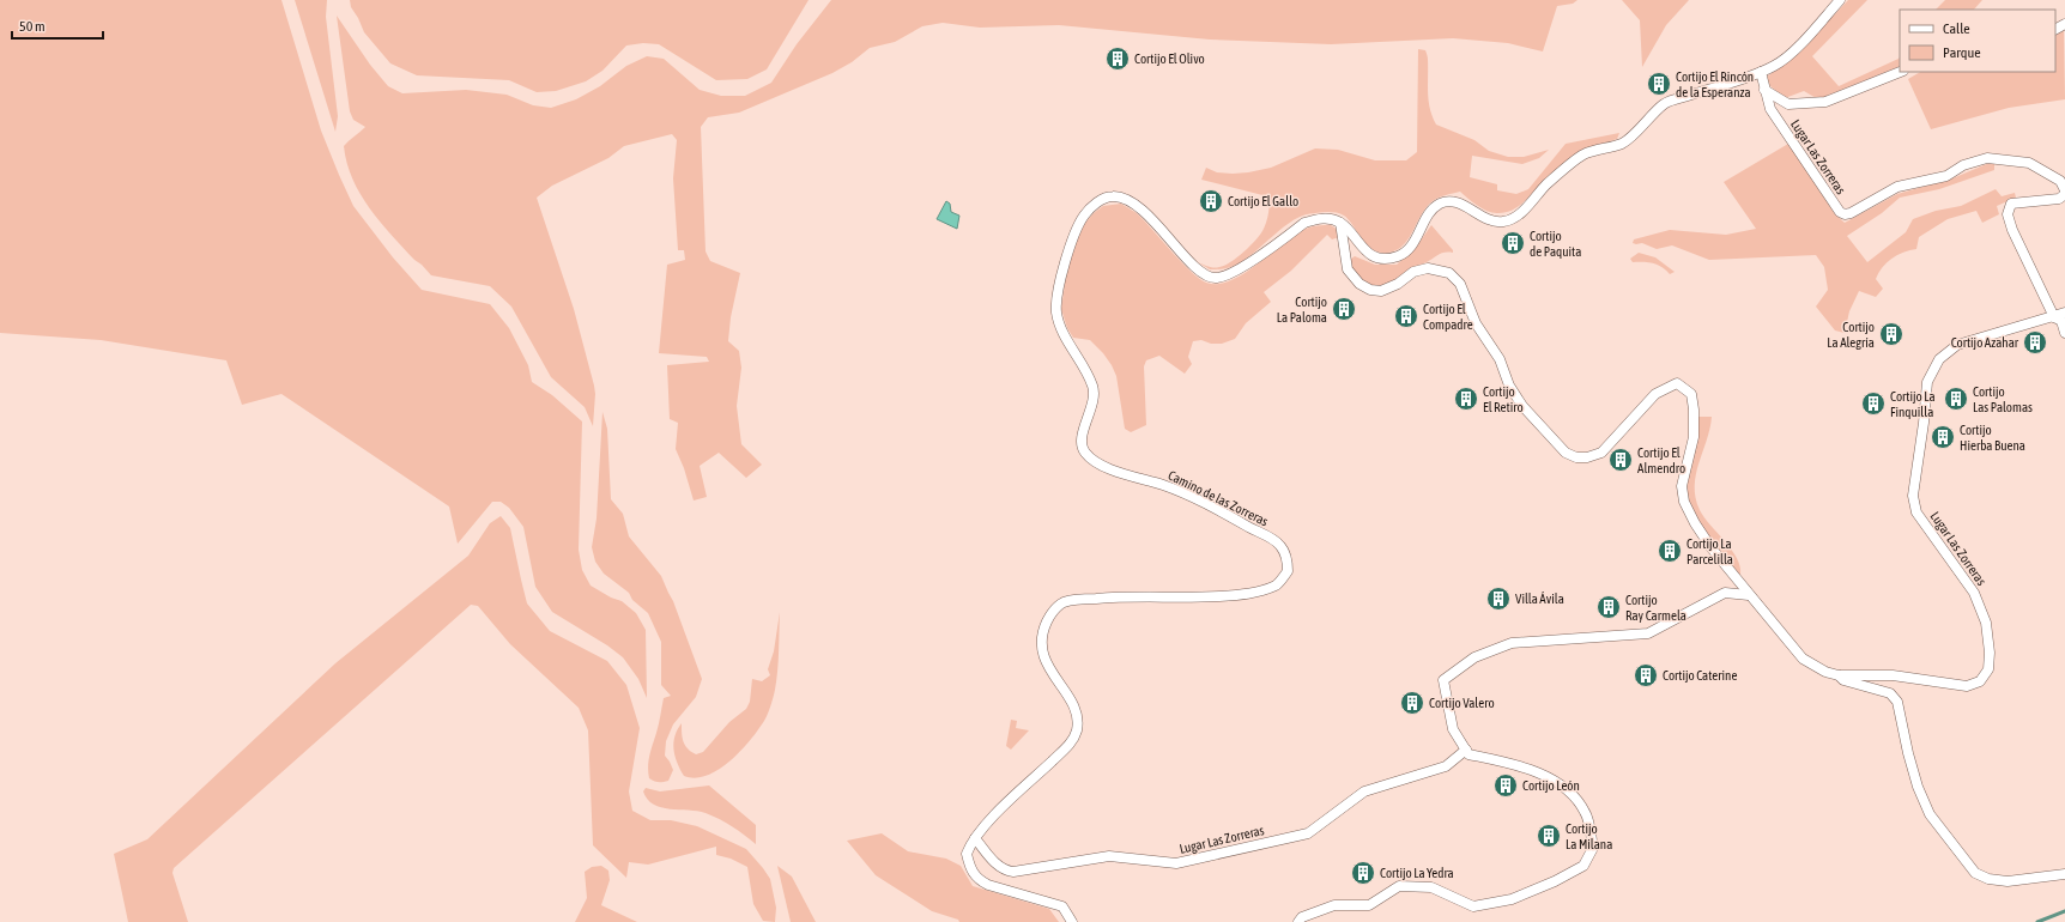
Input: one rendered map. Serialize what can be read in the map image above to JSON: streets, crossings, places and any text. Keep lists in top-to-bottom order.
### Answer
{
  "streets": {
    "street": ["Lugar Las Zorreras", "Camino de las Zorreras"]
  },
  "crossings": [
    ["Lugar Las Zorreras", "Camino de las Zorreras"]
  ],
  "places": {
    "building": [
      "Cortijo El Olivo",
      "Cortijo El Rincón de la Esperanza",
      "Cortijo El Gallo",
      "Cortijo de Paquita",
      "Cortijo La Paloma",
      "Cortijo El Compadre",
      "Cortijo La Alegría",
      "Cortijo Azahar",
      "Cortijo El Retiro",
      "Cortijo Las Palomas",
      "Cortijo La Finquilla",
      "Cortijo Hierba Buena",
      "Cortijo El Almendro",
      "Cortijo La Parcelilla",
      "Villa Ávila",
      "Cortijo Ray Carmela",
      "Cortijo Caterine",
      "Cortijo Valero",
      "Cortijo León",
      "Cortijo La Milana",
      "Cortijo La Yedra"
    ]
  },
  "legend": ["Calle", "Parque"],
  "scale_bar": "50 m"
}
